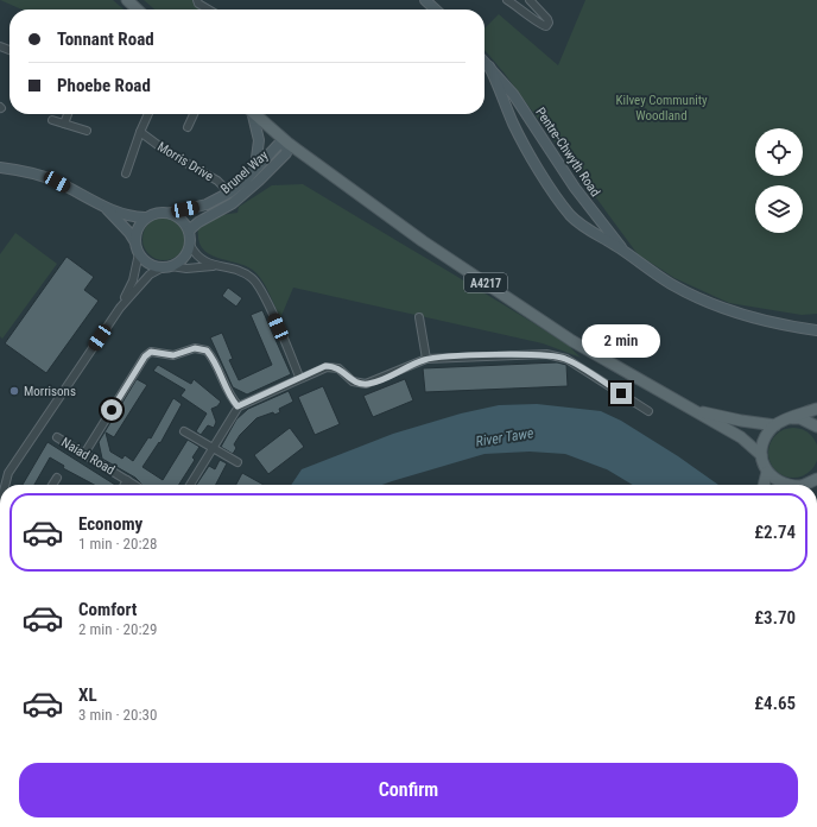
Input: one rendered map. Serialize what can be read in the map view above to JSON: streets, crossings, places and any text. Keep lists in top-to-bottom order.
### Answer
{
  "streets": {
    "main road": ["Pentre-Chwyth Road", "Brunel Way", "A4217"],
    "street": ["Morris Drive", "Naiad Road"]
  },
  "crossings": [
    ["Morris Drive", "Brunel Way"],
    ["Brunel Way", "A4217"]
  ],
  "water": ["River Tawe"],
  "parks": ["Kilvey Community Woodland"],
  "places": ["Morrisons"],
  "page": {
    "banner": ["Tonnant Road", "Phoebe Road"],
    "bubble": "2 min",
    "list": [
      {
        "name": "Economy",
        "note": "1 min · 20:28",
        "value": "£2.74"
      },
      {
        "name": "Comfort",
        "note": "2 min · 20:29",
        "value": "£3.70"
      },
      {
        "name": "XL",
        "note": "3 min · 20:30",
        "value": "£4.65"
      }
    ],
    "buttons": "Confirm"
  }
}
